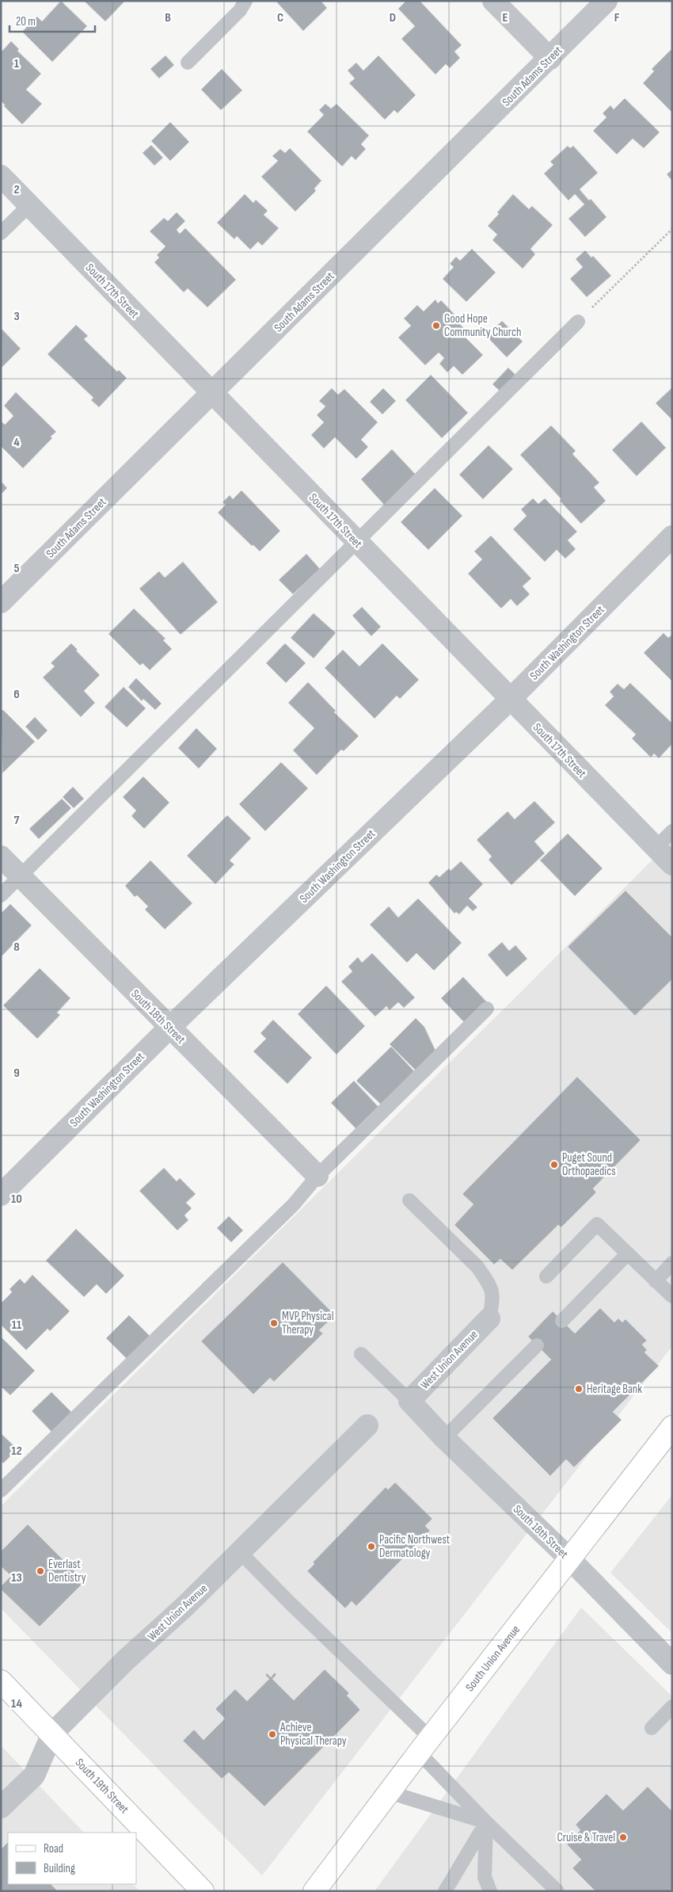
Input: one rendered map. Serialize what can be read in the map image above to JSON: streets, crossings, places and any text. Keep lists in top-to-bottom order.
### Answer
{
  "streets": {
    "main road": ["South Union Avenue", "South 19th Street"],
    "street": [
      "South Adams Street",
      "South 17th Street",
      "South Washington Street",
      "South 18th Street",
      "West Union Avenue"
    ]
  },
  "crossings": [
    ["South Adams Street", "South 17th Street"],
    ["South 17th Street", "South Washington Street"],
    ["South Washington Street", "South 18th Street"],
    ["South 18th Street", "West Union Avenue"],
    ["South 18th Street", "South Union Avenue"],
    ["West Union Avenue", "South 19th Street"]
  ],
  "places": [
    "Good Hope Community Church",
    "Puget Sound Orthopaedics",
    "MVP Physical Therapy",
    "Heritage Bank",
    "Pacific Northwest Dermatology",
    "Everlast Dentistry",
    "Achieve Physical Therapy",
    "Cruise & Travel"
  ],
  "legend": ["Road", "Building"],
  "scale_bar": "20 m",
  "grid": {
    "columns": [
      "B",
      "C",
      "D",
      "E",
      "F"
    ],
    "rows": [
      "1",
      "2",
      "3",
      "4",
      "5",
      "6",
      "7",
      "8",
      "9",
      "10",
      "11",
      "12",
      "13",
      "14"
    ]
  }
}
